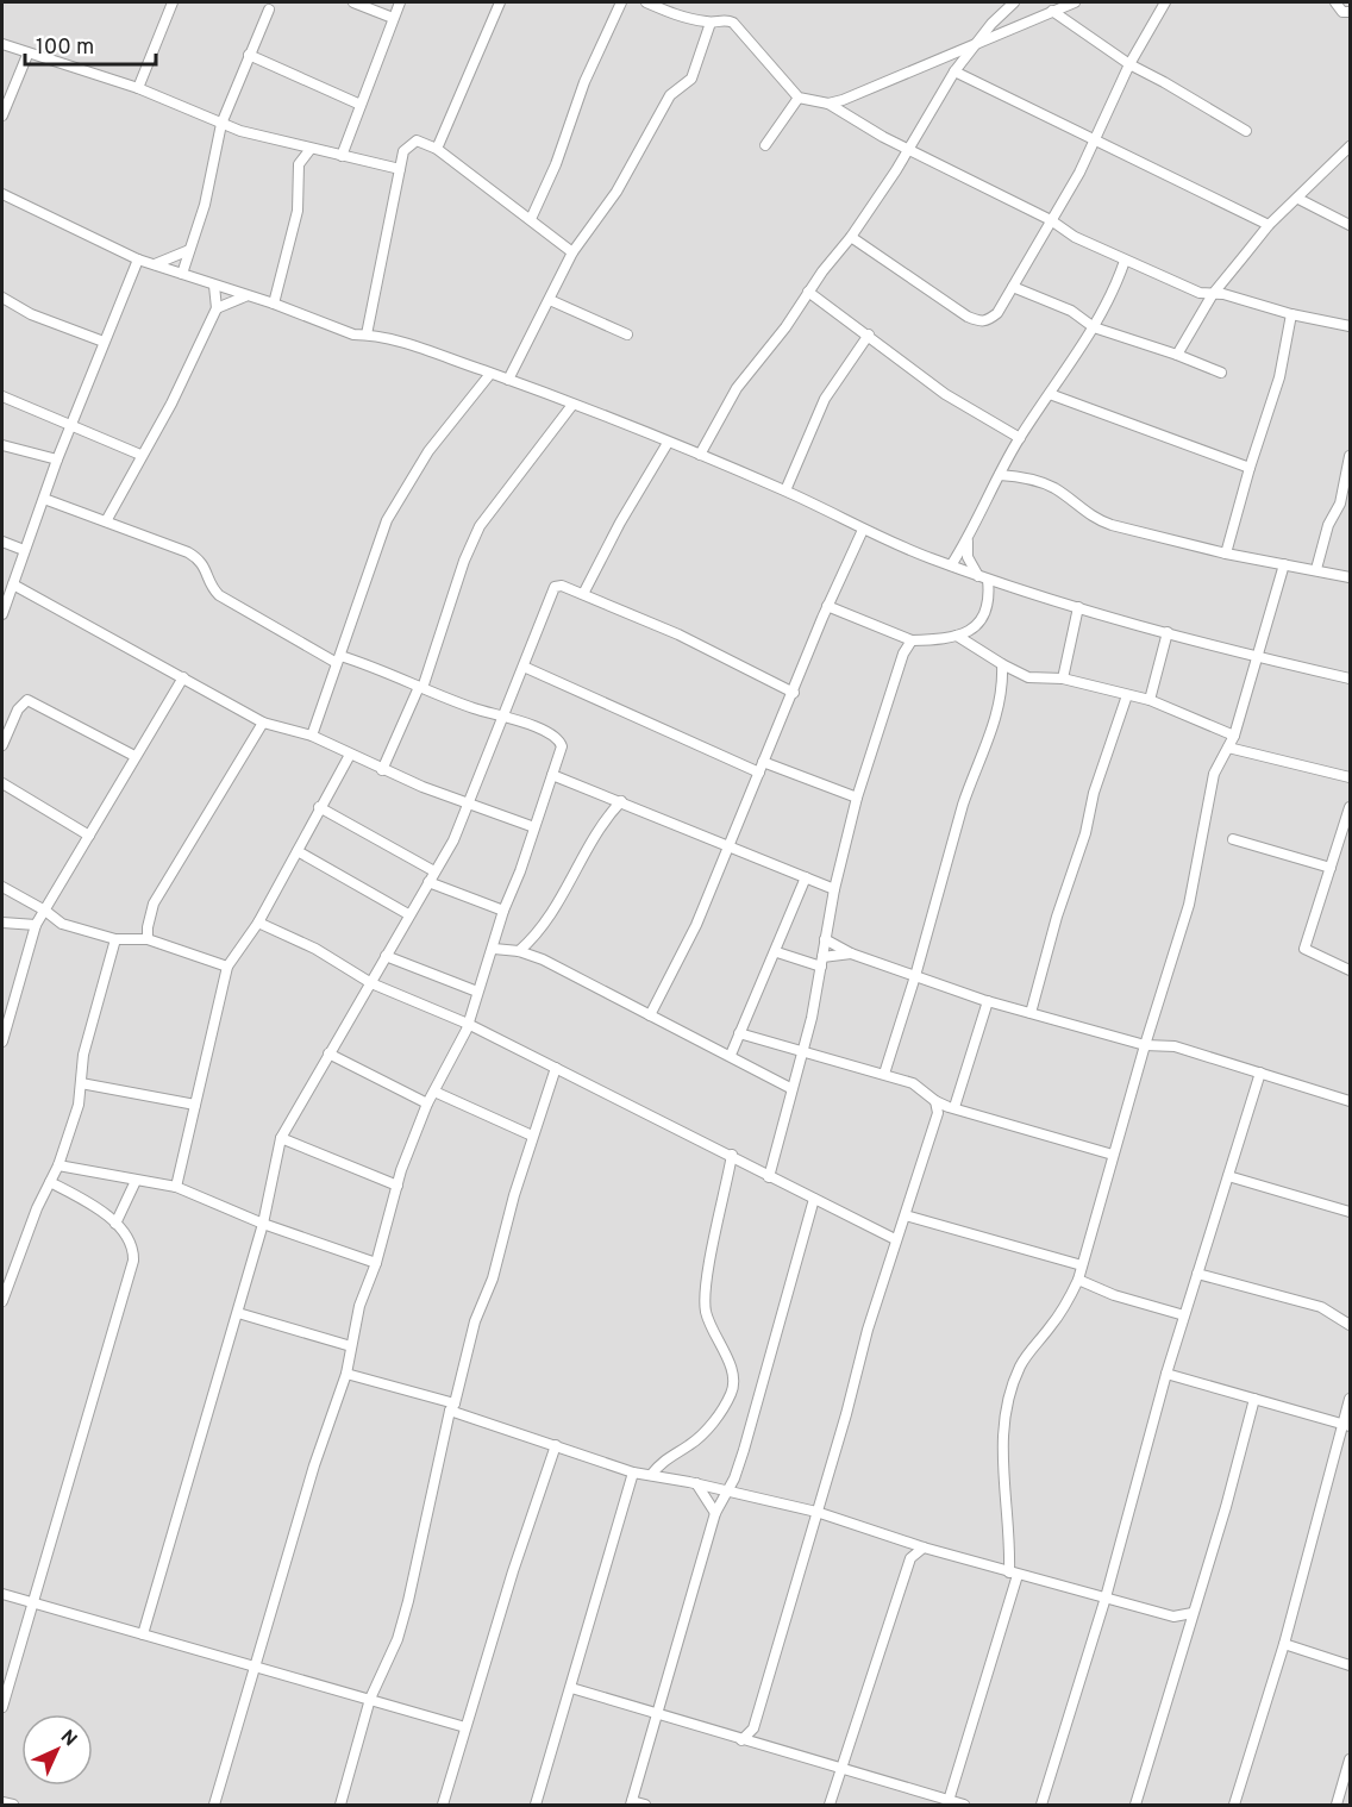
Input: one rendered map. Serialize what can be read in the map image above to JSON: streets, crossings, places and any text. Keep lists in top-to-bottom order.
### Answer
{
  "scale_bar": "100 m",
  "north": "top right"
}
